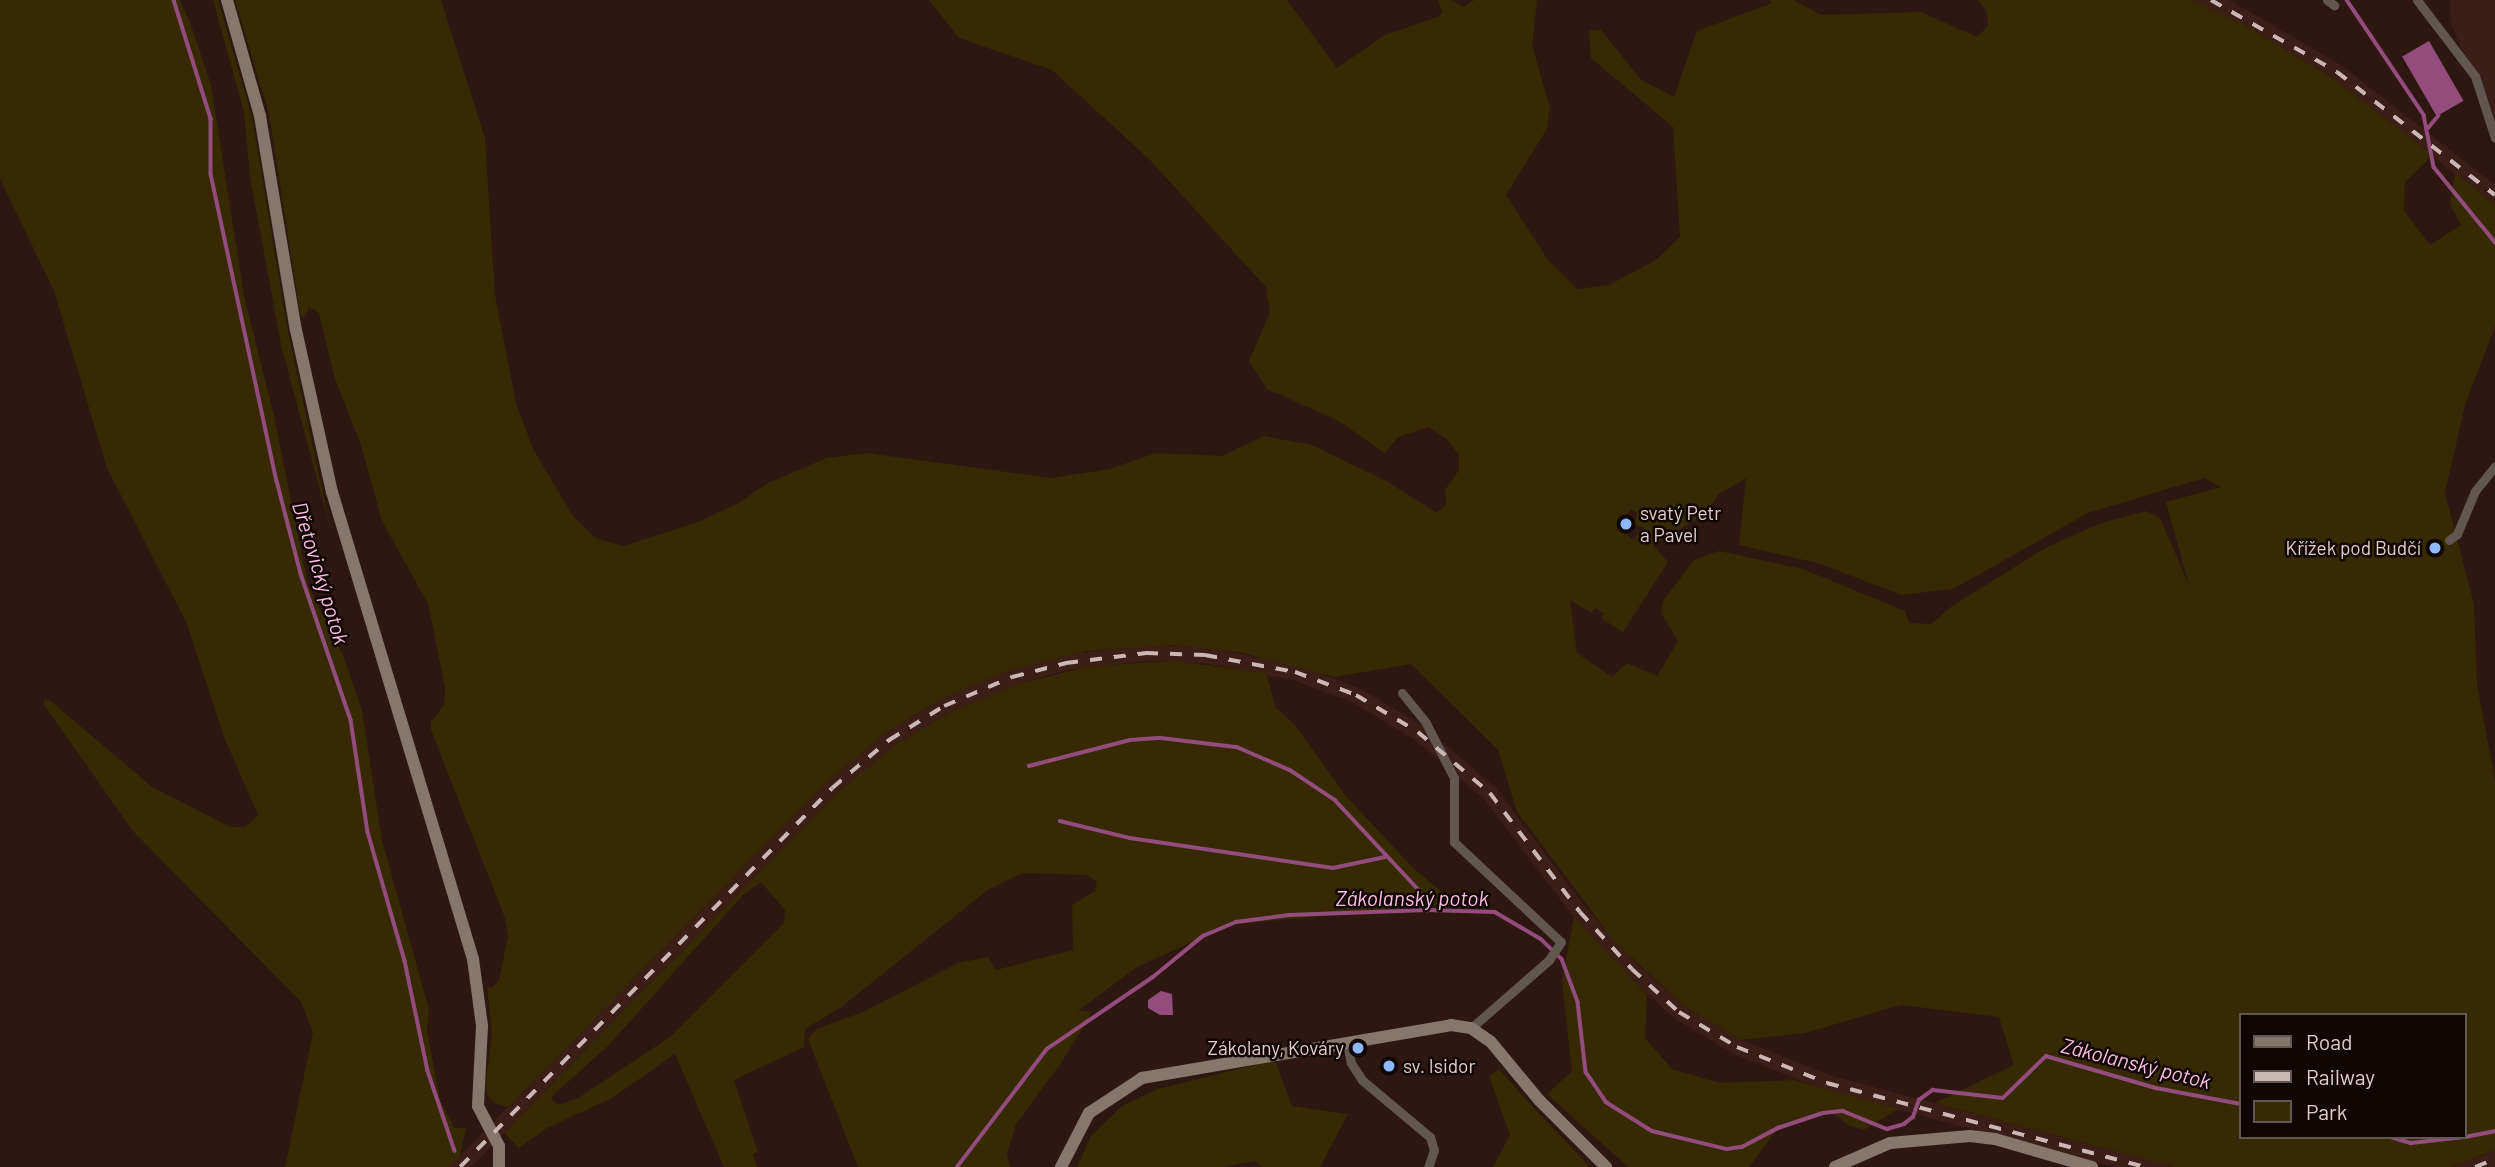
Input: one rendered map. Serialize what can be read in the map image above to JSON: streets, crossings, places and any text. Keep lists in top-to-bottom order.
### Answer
{
  "water": ["Dřetovický potok", "Zákolanský potok"],
  "places": [
    "svatý Petr a Pavel",
    "Křížek pod Budčí",
    "Zákolany, Kováry",
    "sv. Isidor"
  ],
  "legend": ["Road", "Railway", "Park"]
}
